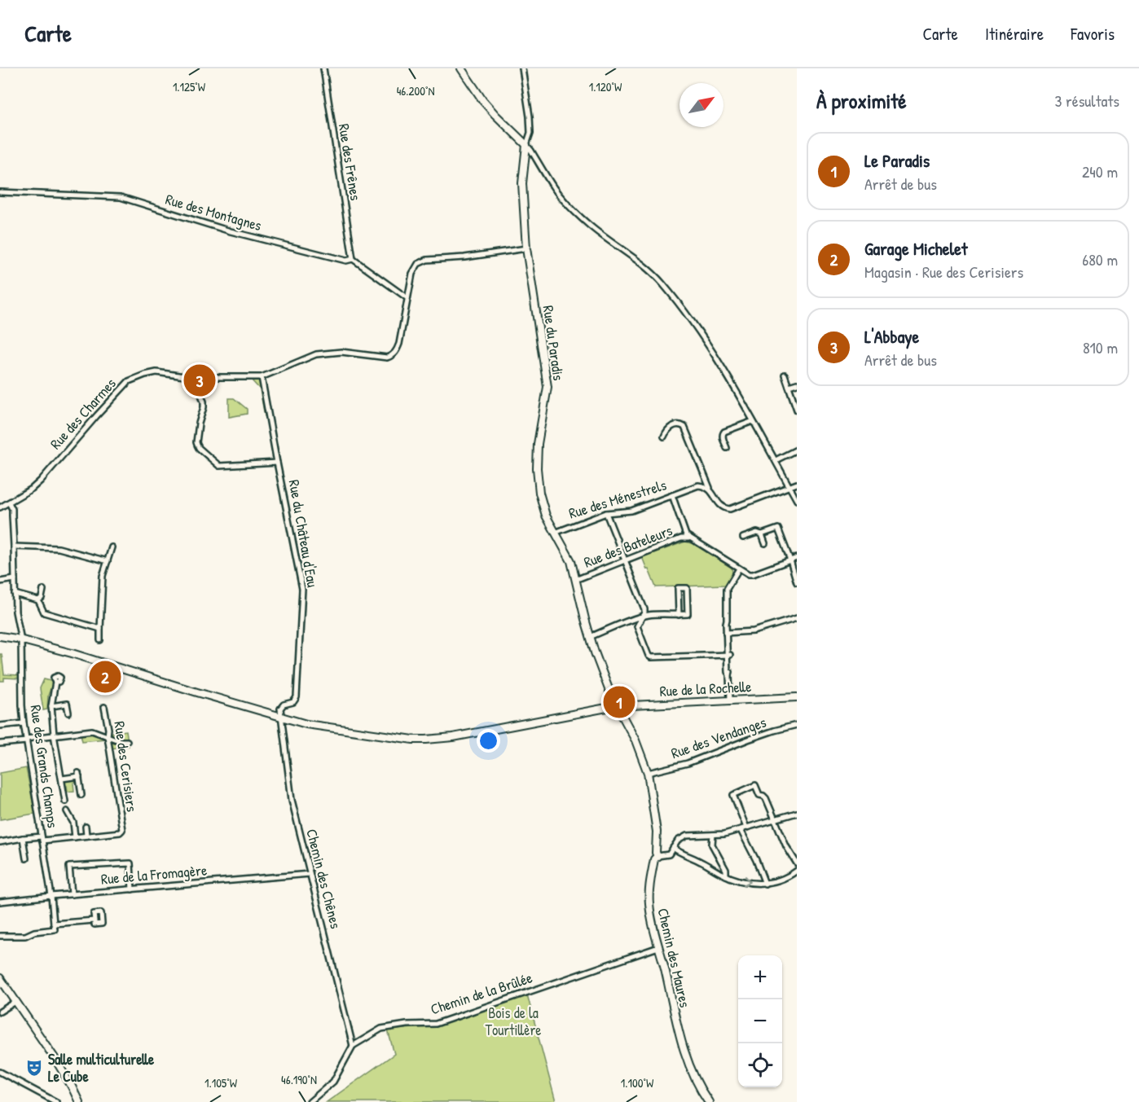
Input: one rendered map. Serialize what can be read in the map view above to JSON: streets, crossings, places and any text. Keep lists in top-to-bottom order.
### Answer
{
  "streets": {
    "street": [
      "Rue des Frênes",
      "Rue des Montagnes",
      "Rue du Paradis",
      "Rue des Charmes",
      "Rue des Ménestrels",
      "Rue du Château d'Eau",
      "Rue des Bateleurs",
      "Rue de la Rochelle",
      "Rue des Vendanges",
      "Rue des Grands Champs",
      "Rue des Cerisiers",
      "Rue de la Fromagère",
      "Chemin des Chênes",
      "Chemin des Maures",
      "Chemin de la Brûlée"
    ]
  },
  "crossings": [
    ["Rue des Frênes", "Rue des Montagnes"],
    ["Rue du Paradis", "Rue des Ménestrels"],
    ["Rue du Paradis", "Rue des Bateleurs"],
    ["Rue du Paradis", "Rue de la Rochelle"],
    ["Rue du Paradis", "Chemin des Maures"],
    ["Rue des Charmes", "Rue du Château d'Eau"],
    ["Rue des Charmes", "Rue des Grands Champs"],
    ["Rue du Château d'Eau", "Rue de la Rochelle"],
    ["Rue du Château d'Eau", "Chemin des Chênes"],
    ["Rue de la Rochelle", "Rue des Grands Champs"],
    ["Rue de la Rochelle", "Chemin des Chênes"],
    ["Rue de la Rochelle", "Chemin des Maures"],
    ["Rue des Vendanges", "Chemin des Maures"],
    ["Rue des Grands Champs", "Rue de la Fromagère"],
    ["Rue de la Fromagère", "Chemin des Chênes"],
    ["Chemin des Chênes", "Chemin de la Brûlée"],
    ["Chemin des Maures", "Chemin de la Brûlée"]
  ],
  "parks": ["Bois de la Tourtillère"],
  "places": {
    "theatre": ["Salle multiculturelle Le Cube"]
  },
  "north": "top right",
  "page": {
    "header": "Carte",
    "nav": ["Carte", "Itinéraire", "Favoris"],
    "heading": ["À proximité", "3 résultats"],
    "list": [
      {
        "mark": "1",
        "name": "Le Paradis",
        "note": "Arrêt de bus",
        "value": "240 m"
      },
      {
        "mark": "2",
        "name": "Garage Michelet",
        "note": "Magasin · Rue des Cerisiers",
        "value": "680 m"
      },
      {
        "mark": "3",
        "name": "L'Abbaye",
        "note": "Arrêt de bus",
        "value": "810 m"
      }
    ],
    "pins": ["3", "2", "1"],
    "map_buttons": ["+", "−"]
  },
  "coordinates": [
    "1.125°W",
    "1.120°W",
    "46.200°N",
    "46.190°N",
    "1.105°W",
    "1.100°W"
  ]
}
